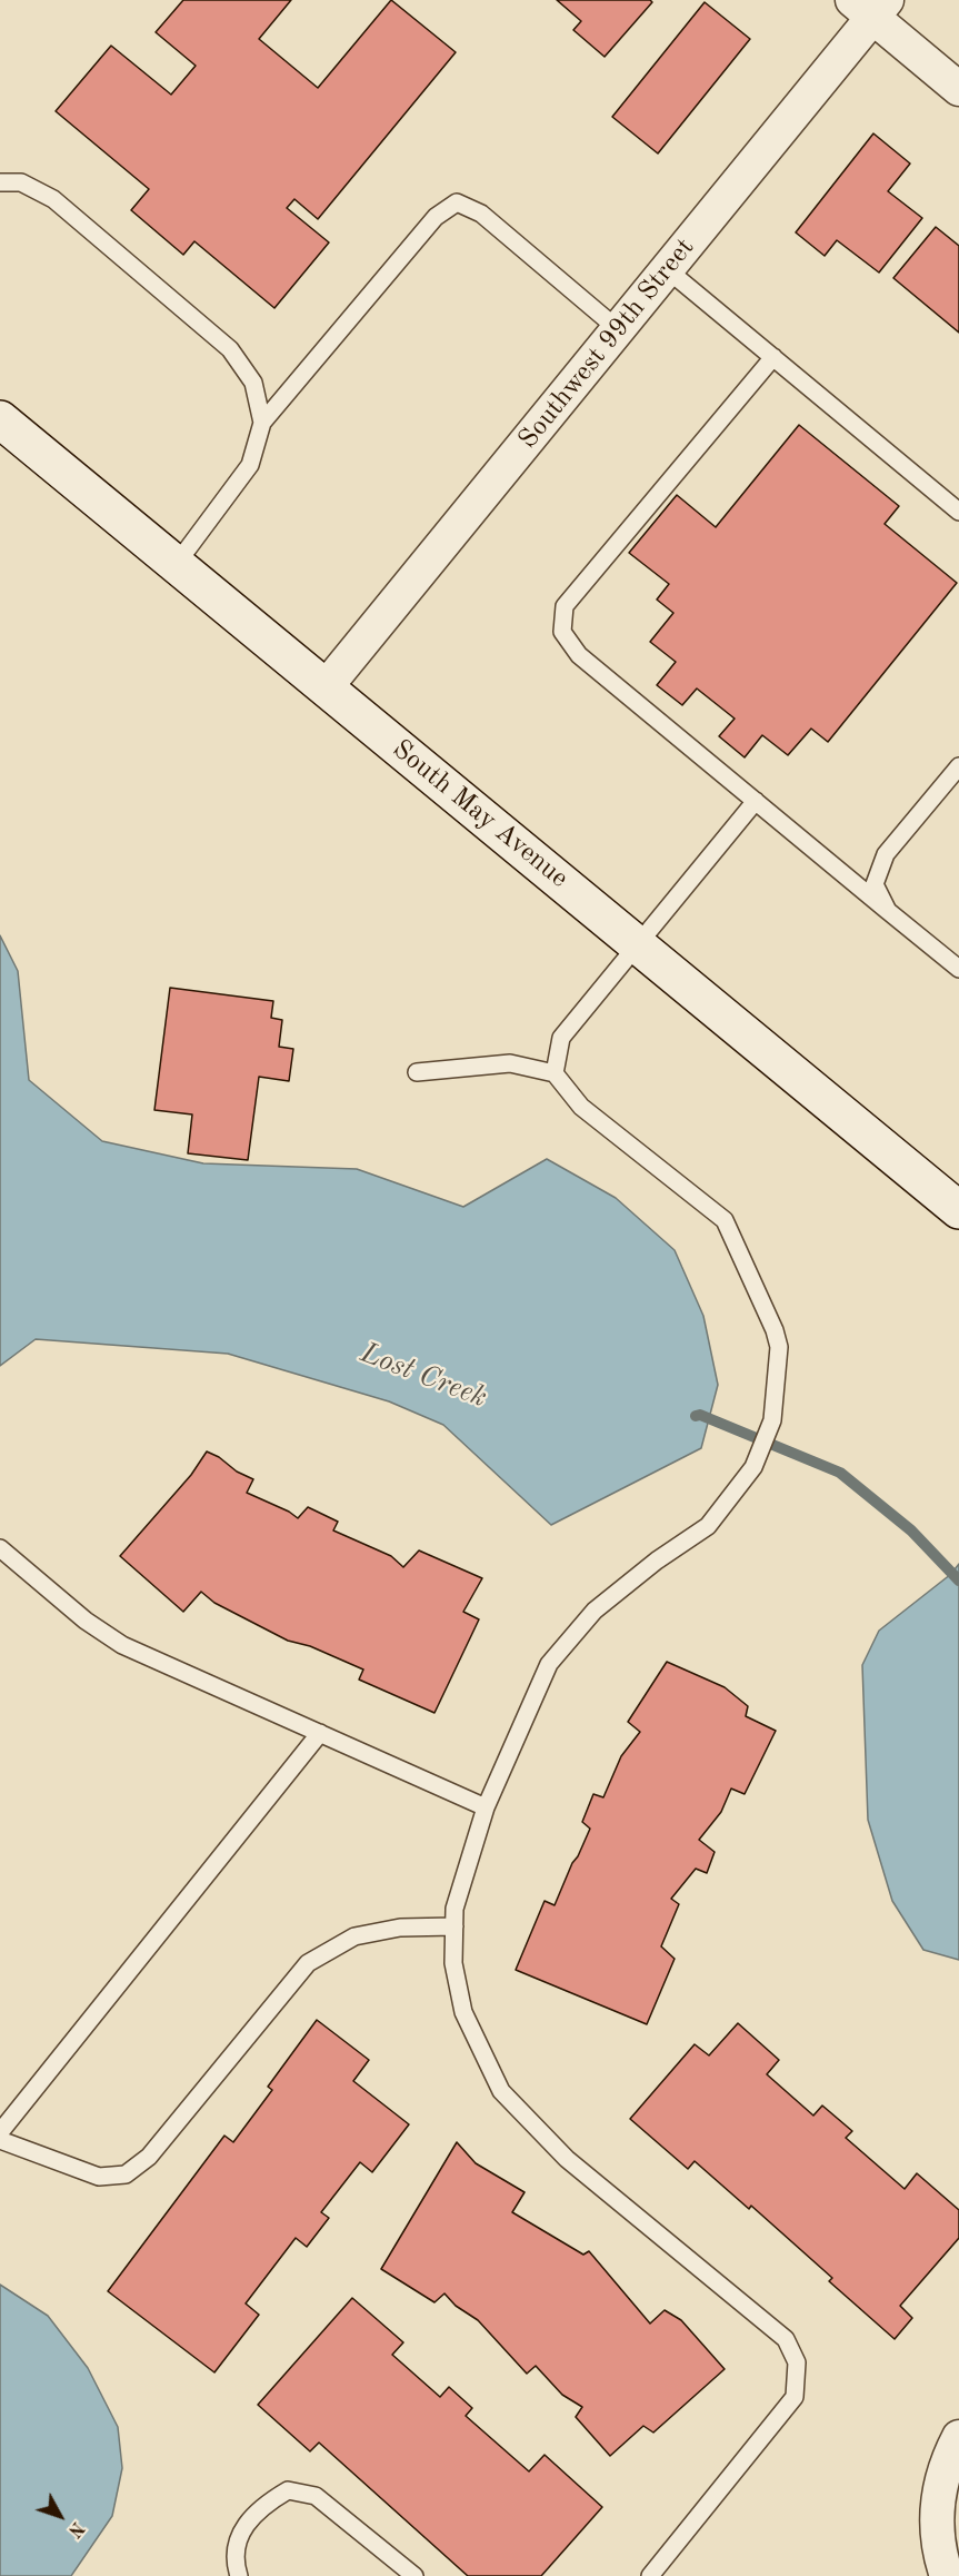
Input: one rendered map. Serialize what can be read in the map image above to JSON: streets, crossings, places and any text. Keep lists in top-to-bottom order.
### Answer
{
  "streets": {
    "main road": ["South May Avenue"],
    "street": ["Southwest 99th Street"]
  },
  "crossings": [
    ["Southwest 99th Street", "South May Avenue"]
  ],
  "water": ["Lost Creek"],
  "north": "bottom right"
}
